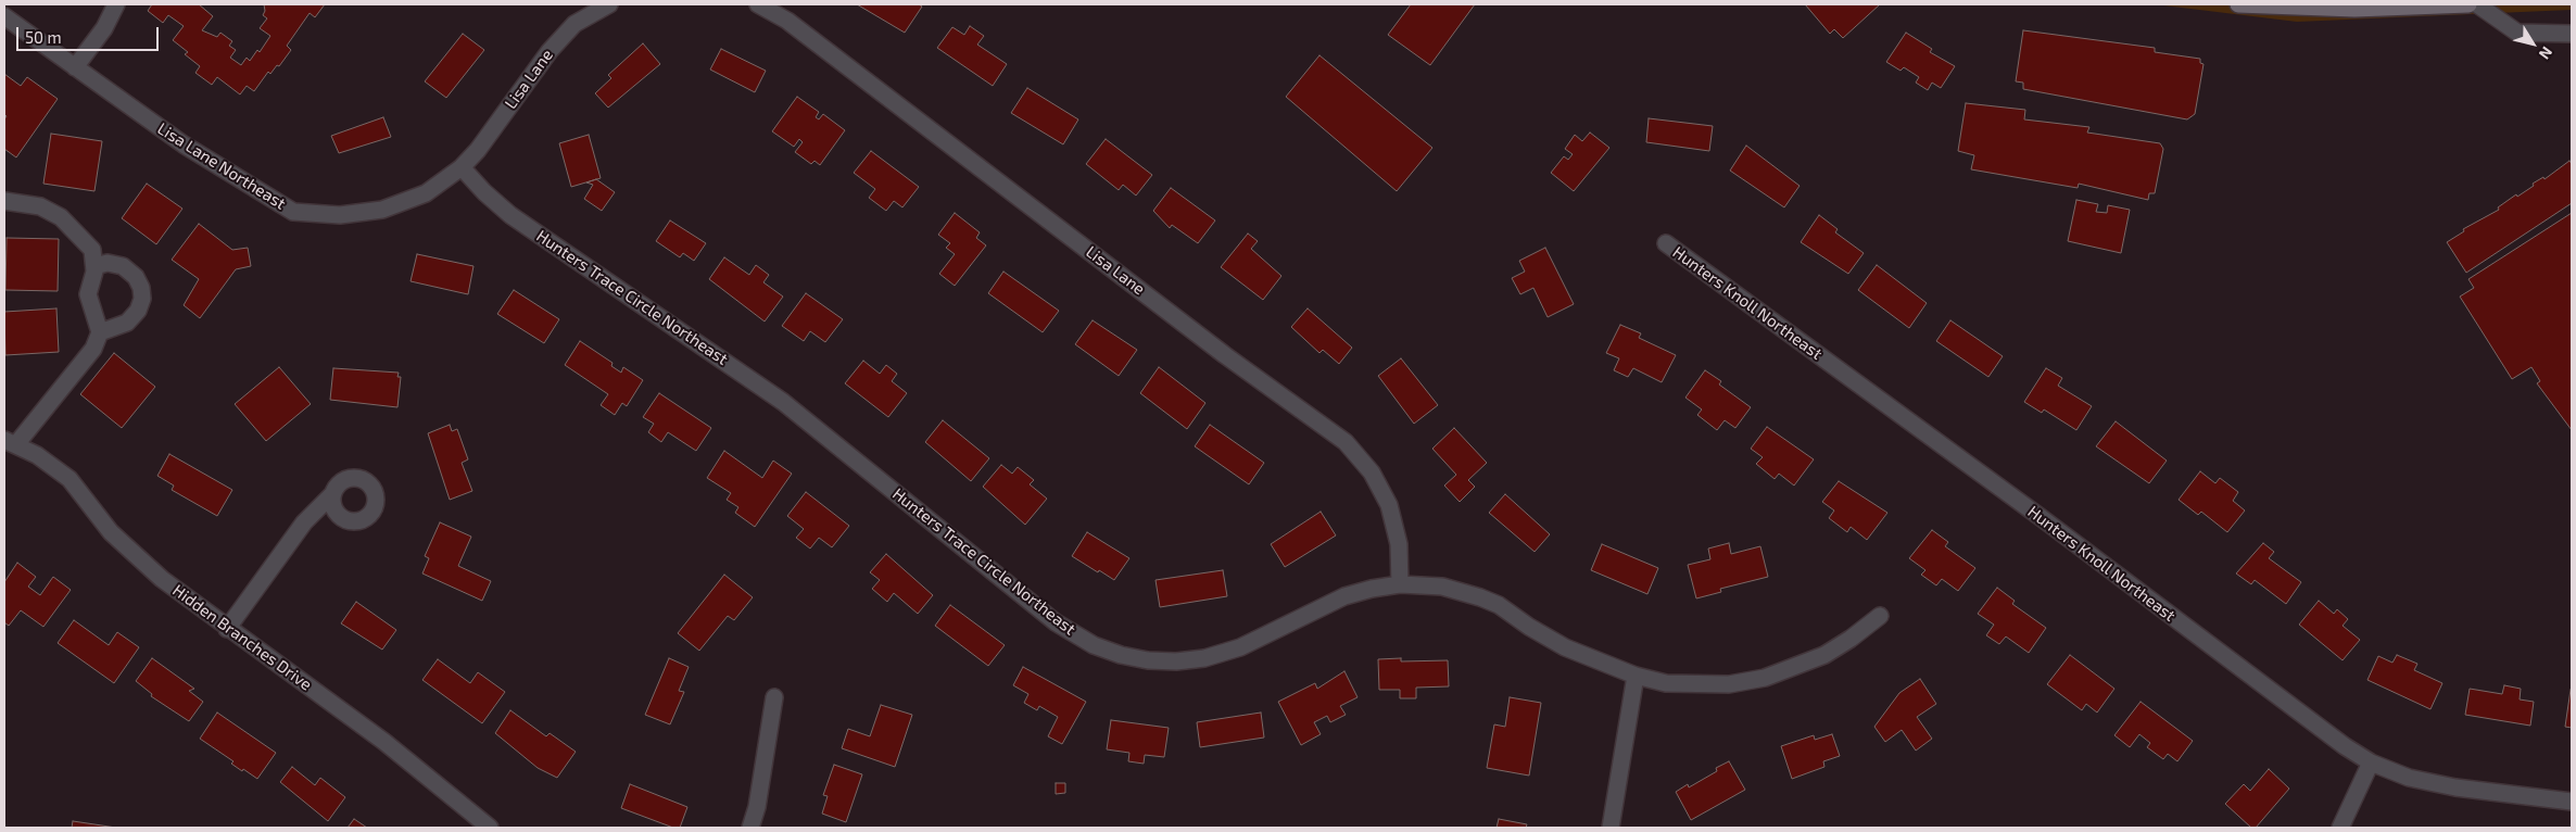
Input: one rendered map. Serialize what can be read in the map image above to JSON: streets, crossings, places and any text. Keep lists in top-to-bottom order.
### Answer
{
  "streets": {
    "street": [
      "Lisa Lane",
      "Lisa Lane Northeast",
      "Hunters Trace Circle Northeast",
      "Hunters Knoll Northeast",
      "Hidden Branches Drive"
    ]
  },
  "crossings": [
    ["Lisa Lane", "Lisa Lane Northeast"],
    ["Lisa Lane", "Hunters Trace Circle Northeast"],
    ["Lisa Lane Northeast", "Hunters Trace Circle Northeast"]
  ],
  "scale_bar": "50 m",
  "north": "bottom right"
}
